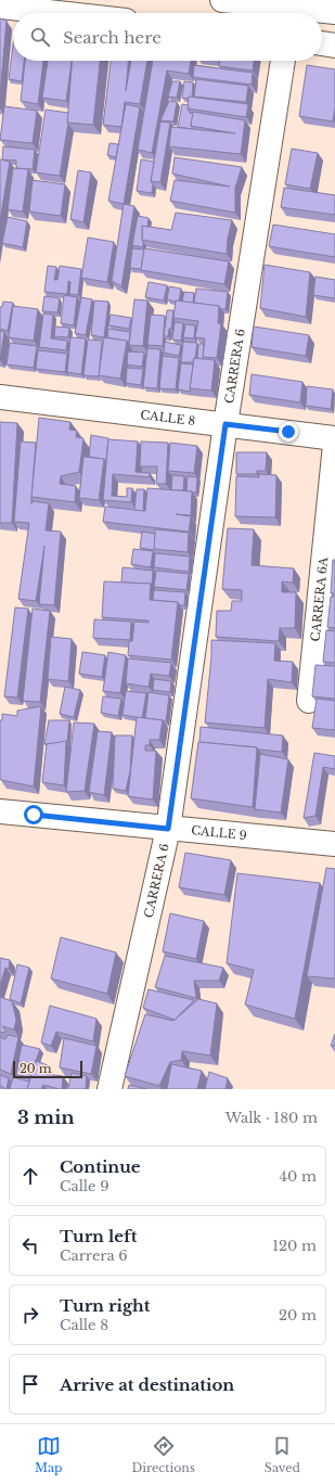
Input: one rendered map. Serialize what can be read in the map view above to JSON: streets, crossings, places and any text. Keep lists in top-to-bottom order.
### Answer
{
  "streets": {
    "street": [
      "CARRERA 6",
      "CALLE 8",
      "CARRERA 6A",
      "CALLE 9"
    ]
  },
  "crossings": [
    ["CARRERA 6", "CALLE 8"],
    ["CARRERA 6", "CALLE 9"]
  ],
  "scale_bar": "20 m",
  "page": {
    "search": "Search here",
    "scale": "20 m",
    "heading": ["3 min", "Walk · 180 m"],
    "list": [
      ["Continue", "Calle 9", "40 m"],
      ["Turn left", "Carrera 6", "120 m"],
      ["Turn right", "Calle 8", "20 m"],
      "Arrive at destination"
    ],
    "nav": ["Map", "Directions", "Saved"]
  }
}
